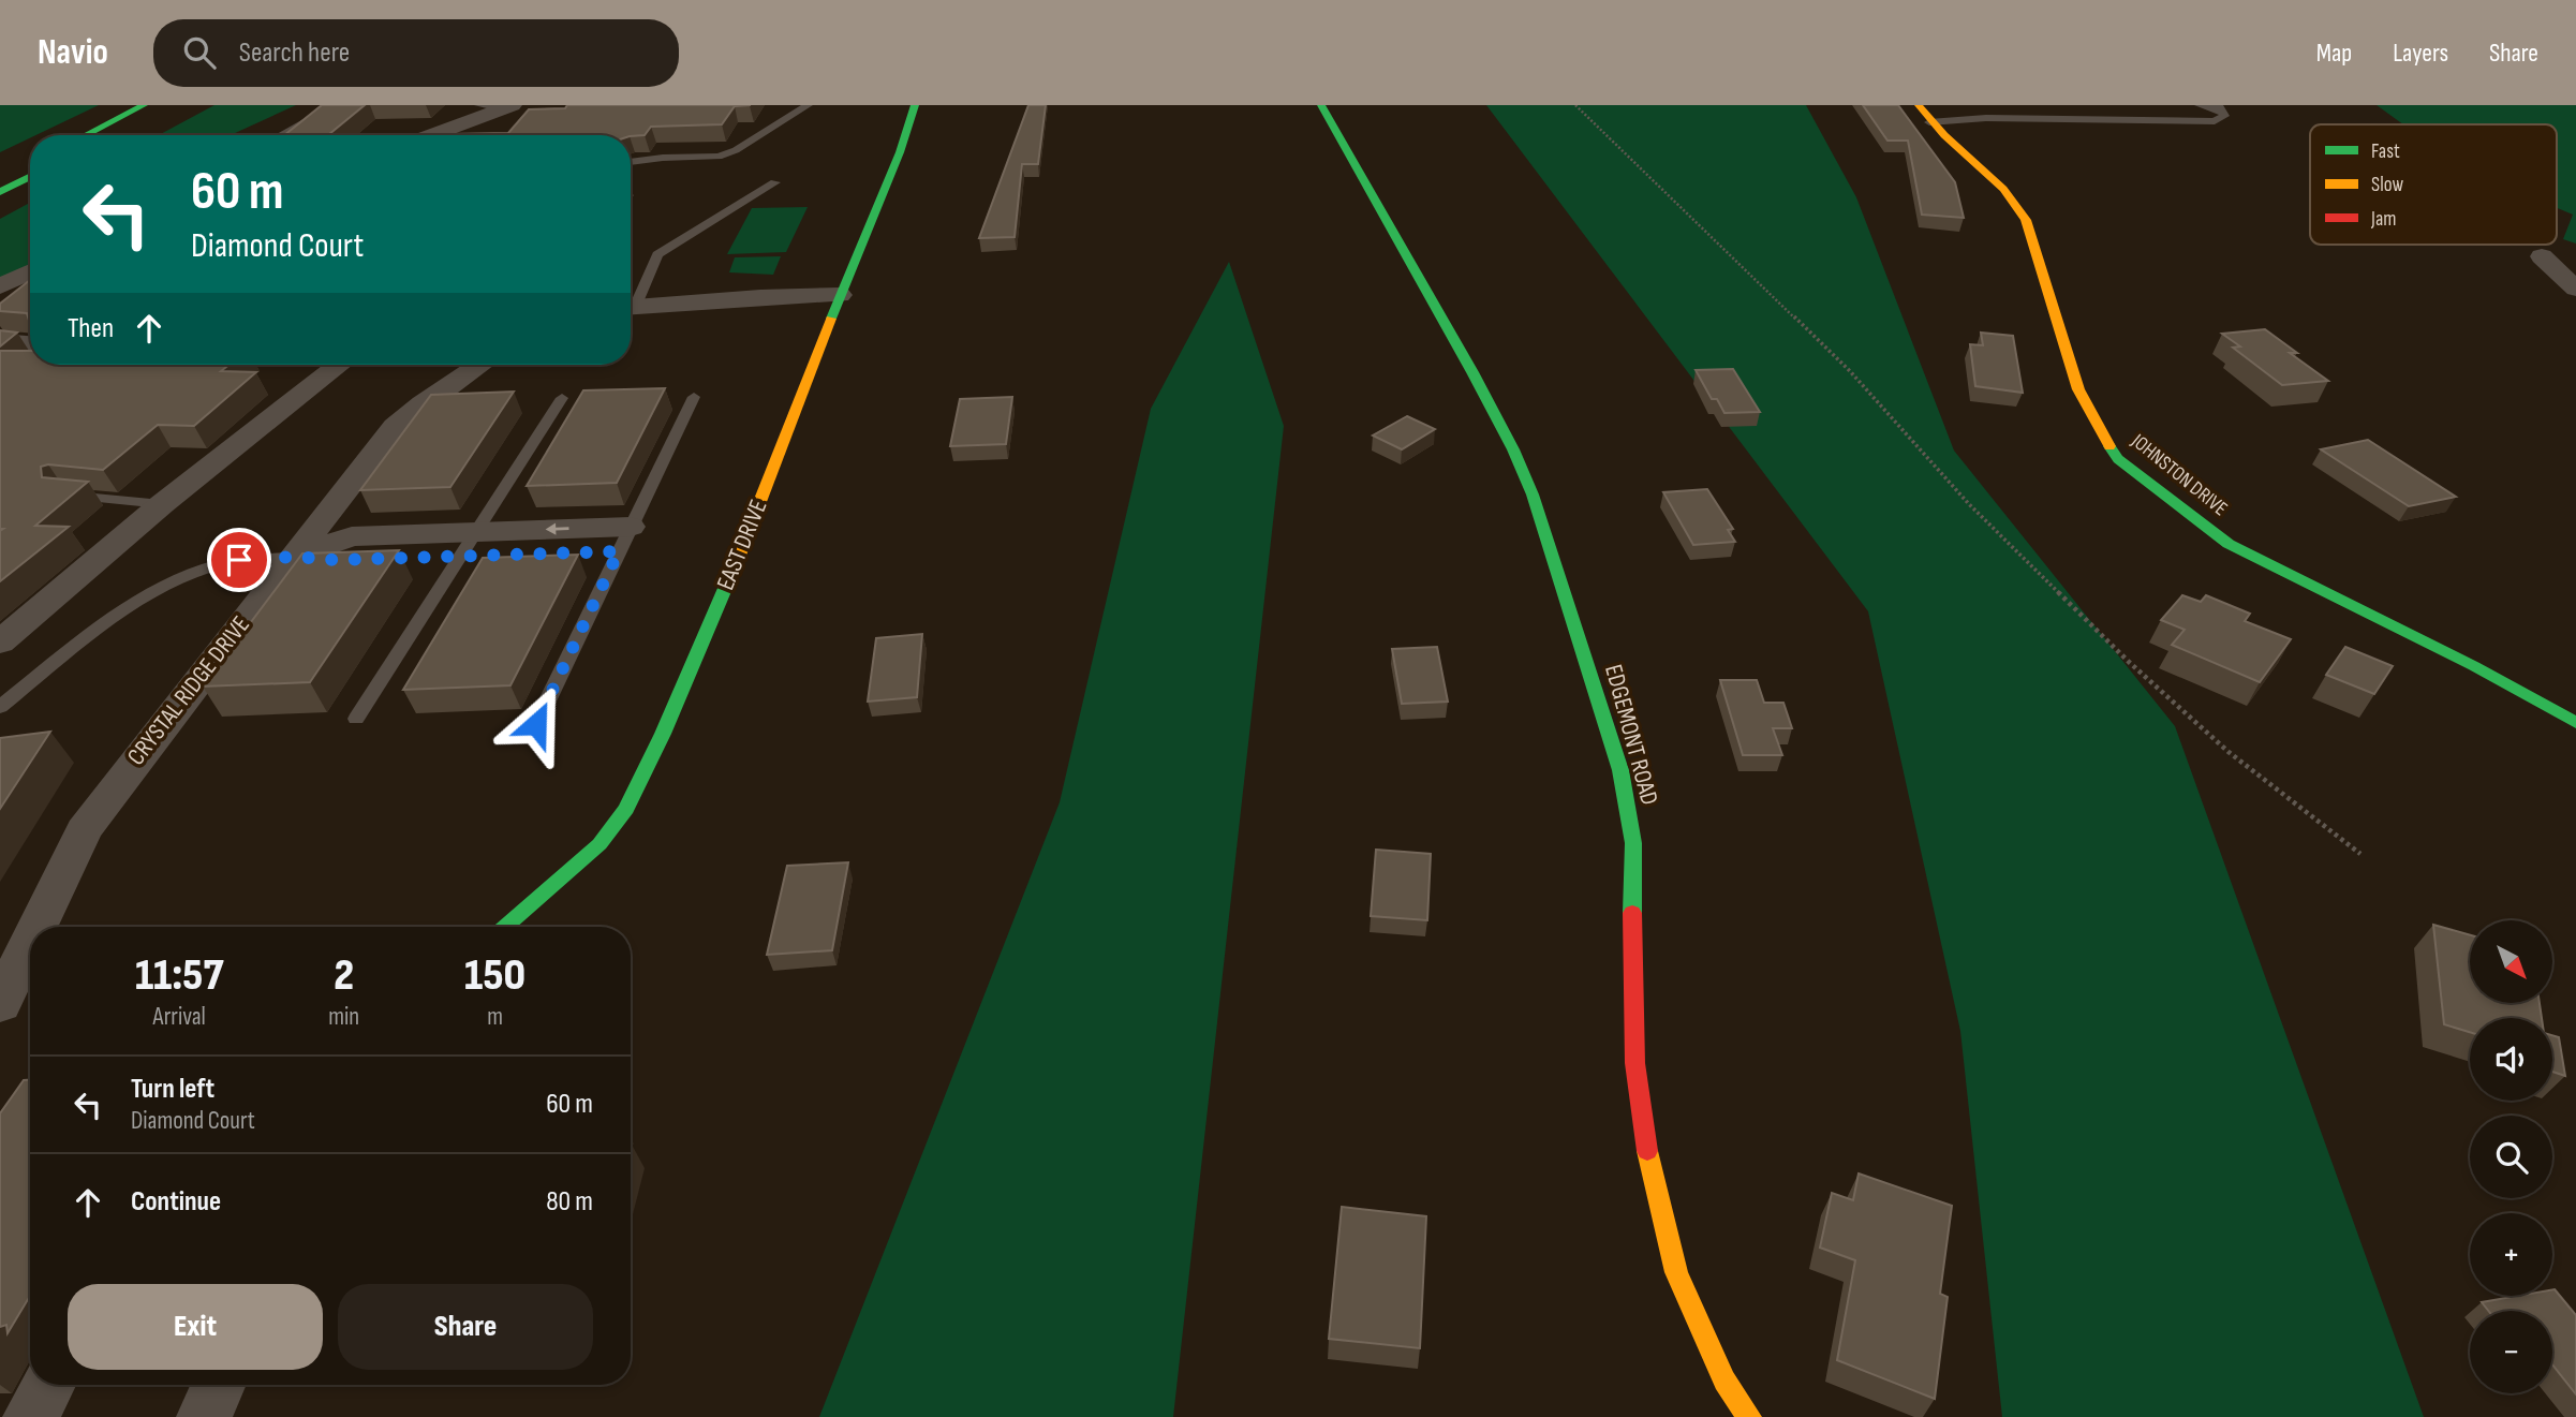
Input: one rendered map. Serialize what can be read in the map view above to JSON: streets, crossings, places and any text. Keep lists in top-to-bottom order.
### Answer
{
  "streets": {
    "main road": ["JOHNSTON DRIVE", "EAST DRIVE", "EDGEMONT ROAD"],
    "street": ["CRYSTAL RIDGE DRIVE"]
  },
  "legend": ["Fast", "Slow", "Jam"],
  "north": "bottom right",
  "page": {
    "header": "Navio",
    "search": "Search here",
    "nav": ["Map", "Layers", "Share"],
    "turn": ["60 m", "Diamond Court"],
    "then": "Then",
    "map_buttons": ["+", "−"],
    "eta": [
      "11:57",
      "Arrival",
      "2",
      "min",
      "150",
      "m"
    ],
    "list": [
      {
        "name": "Turn left",
        "note": "Diamond Court",
        "value": "60 m"
      },
      {
        "name": "Continue",
        "value": "80 m"
      }
    ],
    "buttons": ["Exit", "Share"]
  }
}
